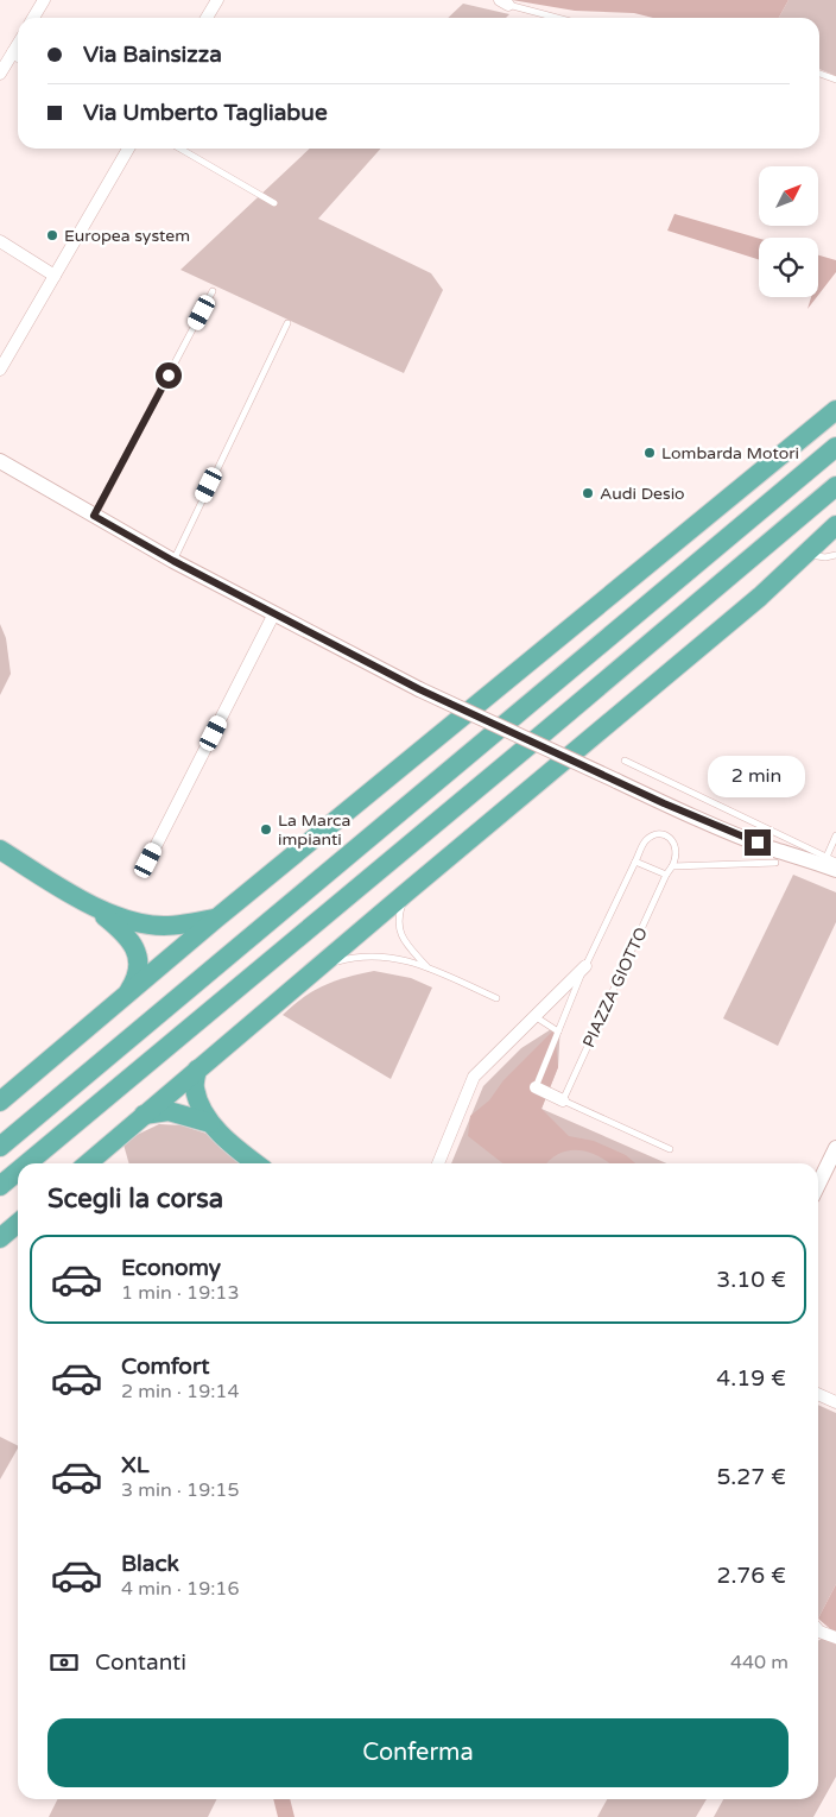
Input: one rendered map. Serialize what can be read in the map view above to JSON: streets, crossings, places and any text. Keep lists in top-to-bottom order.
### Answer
{
  "streets": {
    "lane": ["PIAZZA GIOTTO"]
  },
  "places": [
    "Europea system",
    "Lombarda Motori",
    "Audi Desio",
    "La Marca impianti"
  ],
  "north": "top right",
  "page": {
    "banner": ["Via Bainsizza", "Via Umberto Tagliabue"],
    "bubble": "2 min",
    "heading": "Scegli la corsa",
    "list": [
      {
        "name": "Economy",
        "note": "1 min · 19:13",
        "value": "3.10 €"
      },
      {
        "name": "Comfort",
        "note": "2 min · 19:14",
        "value": "4.19 €"
      },
      {
        "name": "XL",
        "note": "3 min · 19:15",
        "value": "5.27 €"
      },
      {
        "name": "Black",
        "note": "4 min · 19:16",
        "value": "2.76 €"
      }
    ],
    "pay": ["Contanti", "440 m"],
    "buttons": "Conferma"
  }
}
